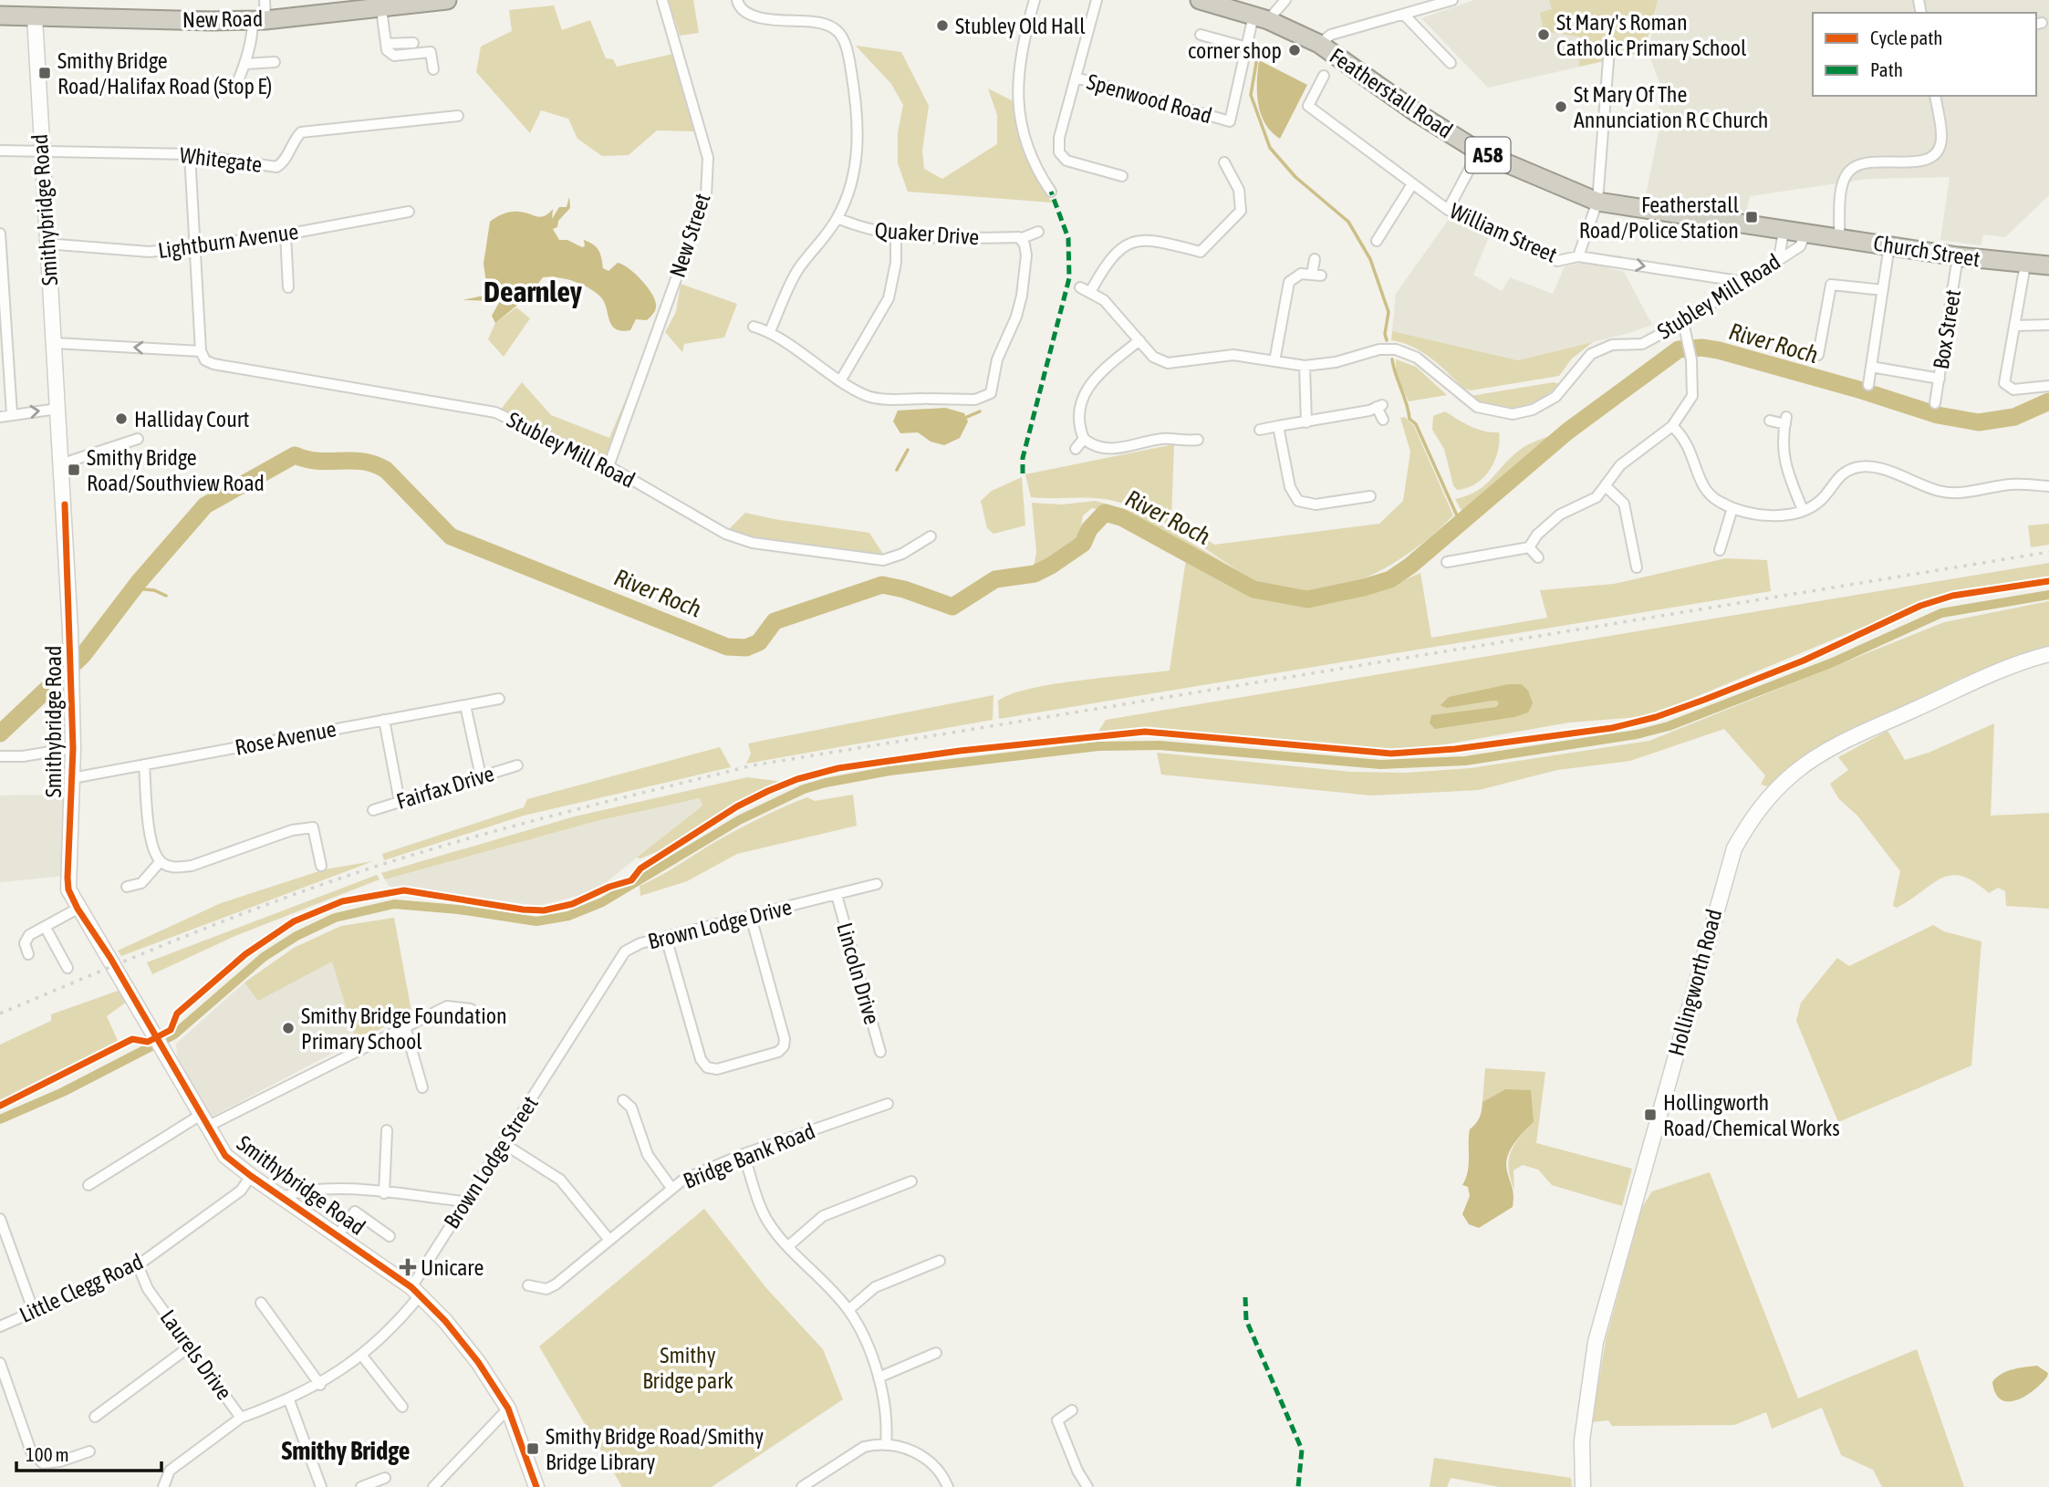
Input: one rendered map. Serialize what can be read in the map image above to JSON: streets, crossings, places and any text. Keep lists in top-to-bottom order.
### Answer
{
  "streets": {
    "highway": [
      "New Road",
      "Featherstall Road",
      "A58",
      "Church Street"
    ],
    "street": [
      "Spenwood Road",
      "Whitegate",
      "Smithybridge Road",
      "William Street",
      "Quaker Drive",
      "New Street",
      "Lightburn Avenue",
      "Stubley Mill Road",
      "Box Street",
      "Rose Avenue",
      "Fairfax Drive",
      "Brown Lodge Drive",
      "Lincoln Drive",
      "Hollingworth Road",
      "Bridge Bank Road",
      "Brown Lodge Street",
      "Little Clegg Road",
      "Laurels Drive"
    ]
  },
  "crossings": [
    ["New Road", "Smithybridge Road"],
    ["Featherstall Road", "Spenwood Road"],
    ["Featherstall Road", "Church Street"],
    ["Featherstall Road", "Stubley Mill Road"],
    ["Whitegate", "Smithybridge Road"],
    ["Smithybridge Road", "Lightburn Avenue"],
    ["Smithybridge Road", "Rose Avenue"],
    ["Smithybridge Road", "Brown Lodge Street"],
    ["Smithybridge Road", "Little Clegg Road"],
    ["Smithybridge Road", "Laurels Drive"],
    ["William Street", "Stubley Mill Road"],
    ["New Street", "Stubley Mill Road"],
    ["Church Street", "Stubley Mill Road"],
    ["Church Street", "Box Street"],
    ["Brown Lodge Drive", "Lincoln Drive"],
    ["Brown Lodge Drive", "Brown Lodge Street"],
    ["Brown Lodge Street", "Laurels Drive"],
    ["Little Clegg Road", "Laurels Drive"]
  ],
  "districts": ["Dearnley", "Smithy Bridge"],
  "water": ["River Roch"],
  "parks": ["Smithy Bridge park"],
  "places": {
    "other": [
      "Stubley Old Hall",
      "St Mary's Roman Catholic Primary School",
      "corner shop",
      "St Mary Of The Annunciation R C Church",
      "Halliday Court",
      "Smithy Bridge Foundation Primary School"
    ],
    "transit": [
      "Smithy Bridge Road/Halifax Road (Stop E)",
      "Featherstall Road/Police Station",
      "Smithy Bridge Road/Southview Road",
      "Hollingworth Road/Chemical Works",
      "Smithy Bridge Road/Smithy Bridge Library"
    ],
    "health": ["Unicare"]
  },
  "legend": ["Cycle path", "Path"],
  "scale_bar": "100 m"
}
